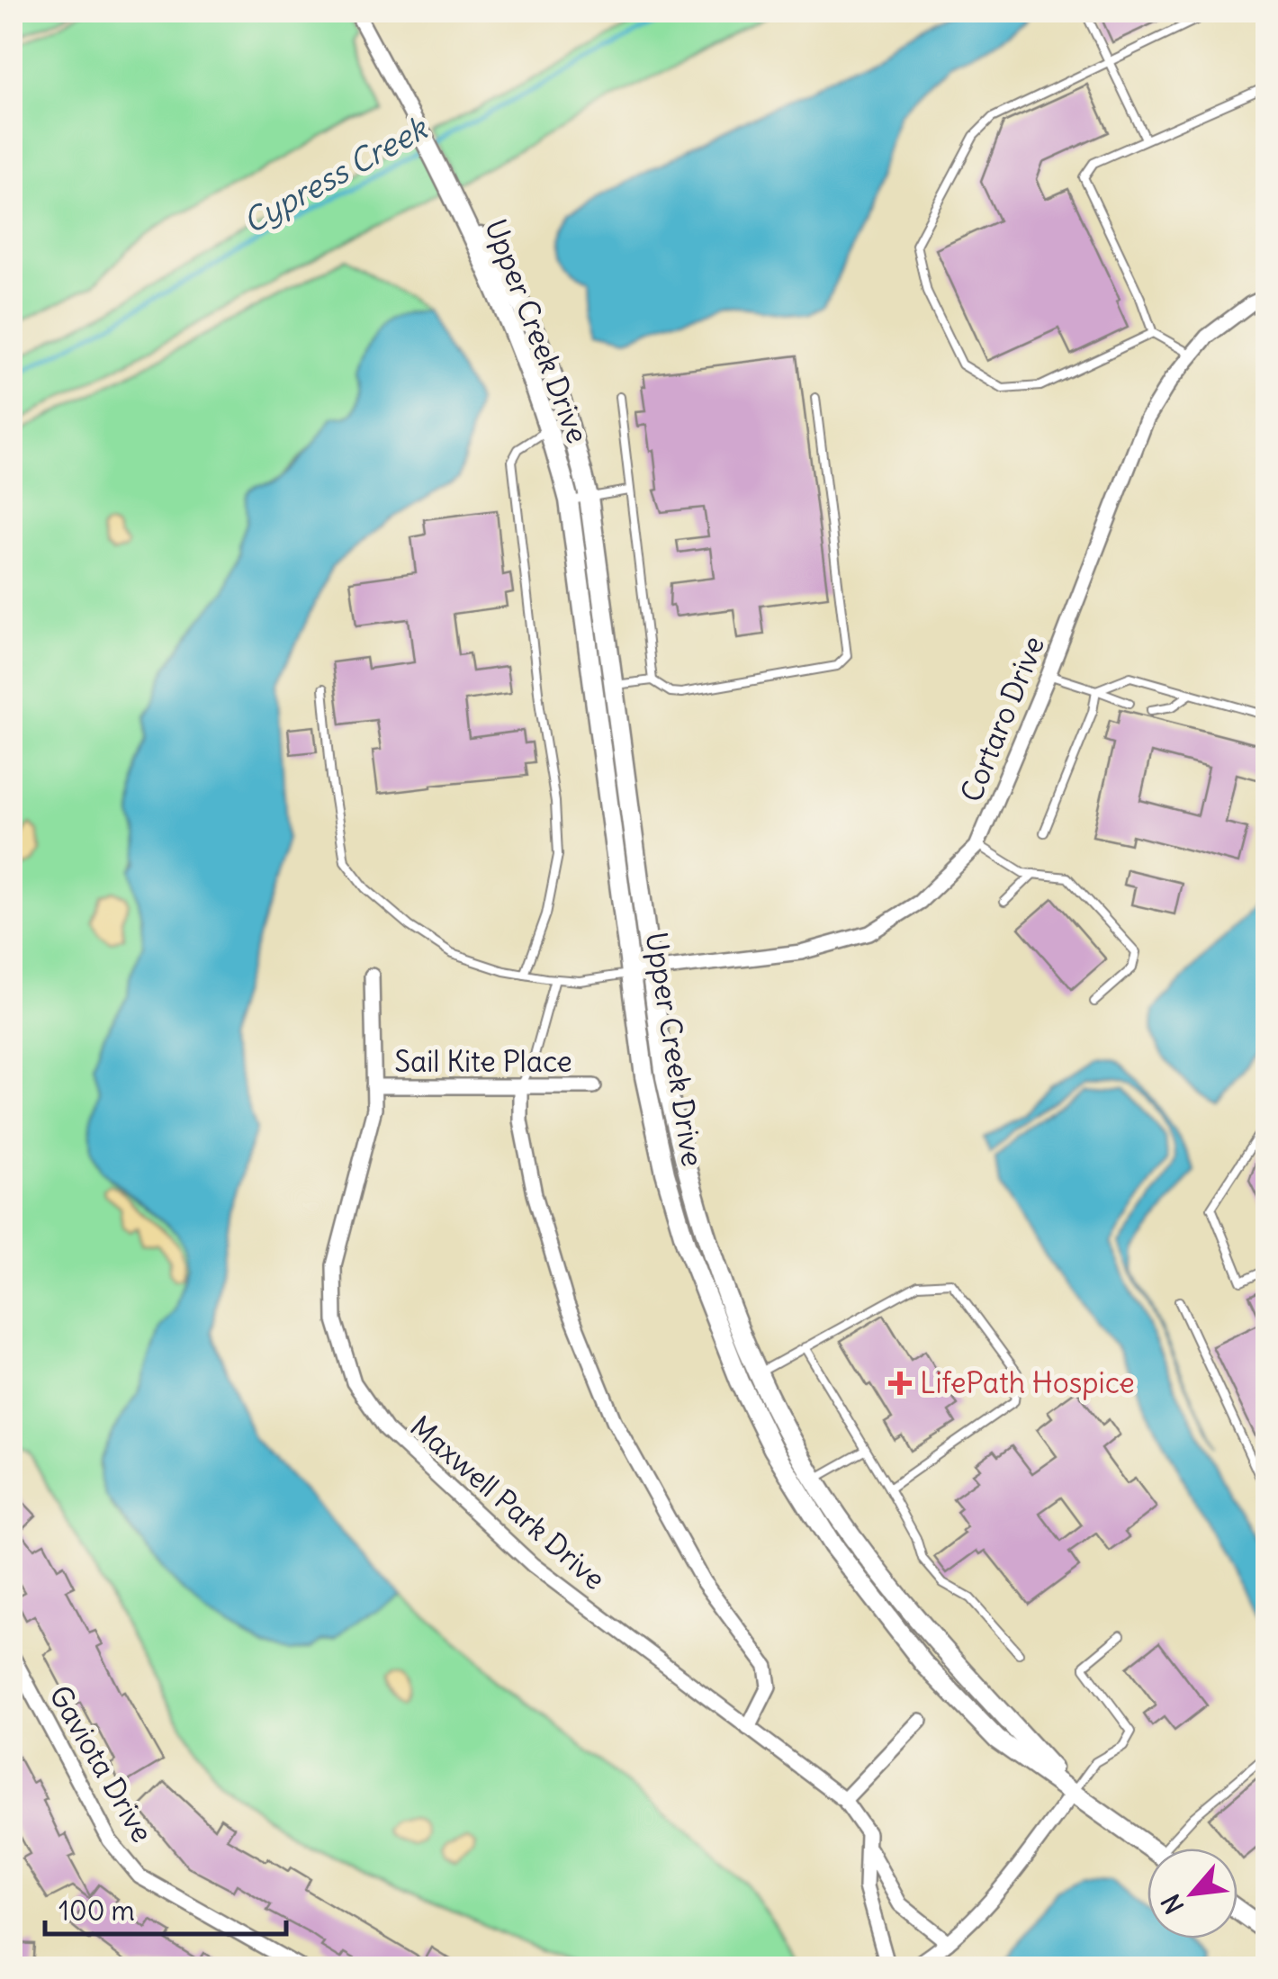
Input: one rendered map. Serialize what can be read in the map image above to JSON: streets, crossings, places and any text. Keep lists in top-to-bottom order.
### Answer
{
  "streets": {
    "street": [
      "Upper Creek Drive",
      "Cortaro Drive",
      "Sail Kite Place",
      "Maxwell Park Drive",
      "Gaviota Drive"
    ]
  },
  "crossings": [
    ["Upper Creek Drive", "Cortaro Drive"],
    ["Sail Kite Place", "Maxwell Park Drive"]
  ],
  "water": ["Cypress Creek"],
  "places": {
    "health": ["LifePath Hospice"]
  },
  "scale_bar": "100 m",
  "north": "bottom left"
}
